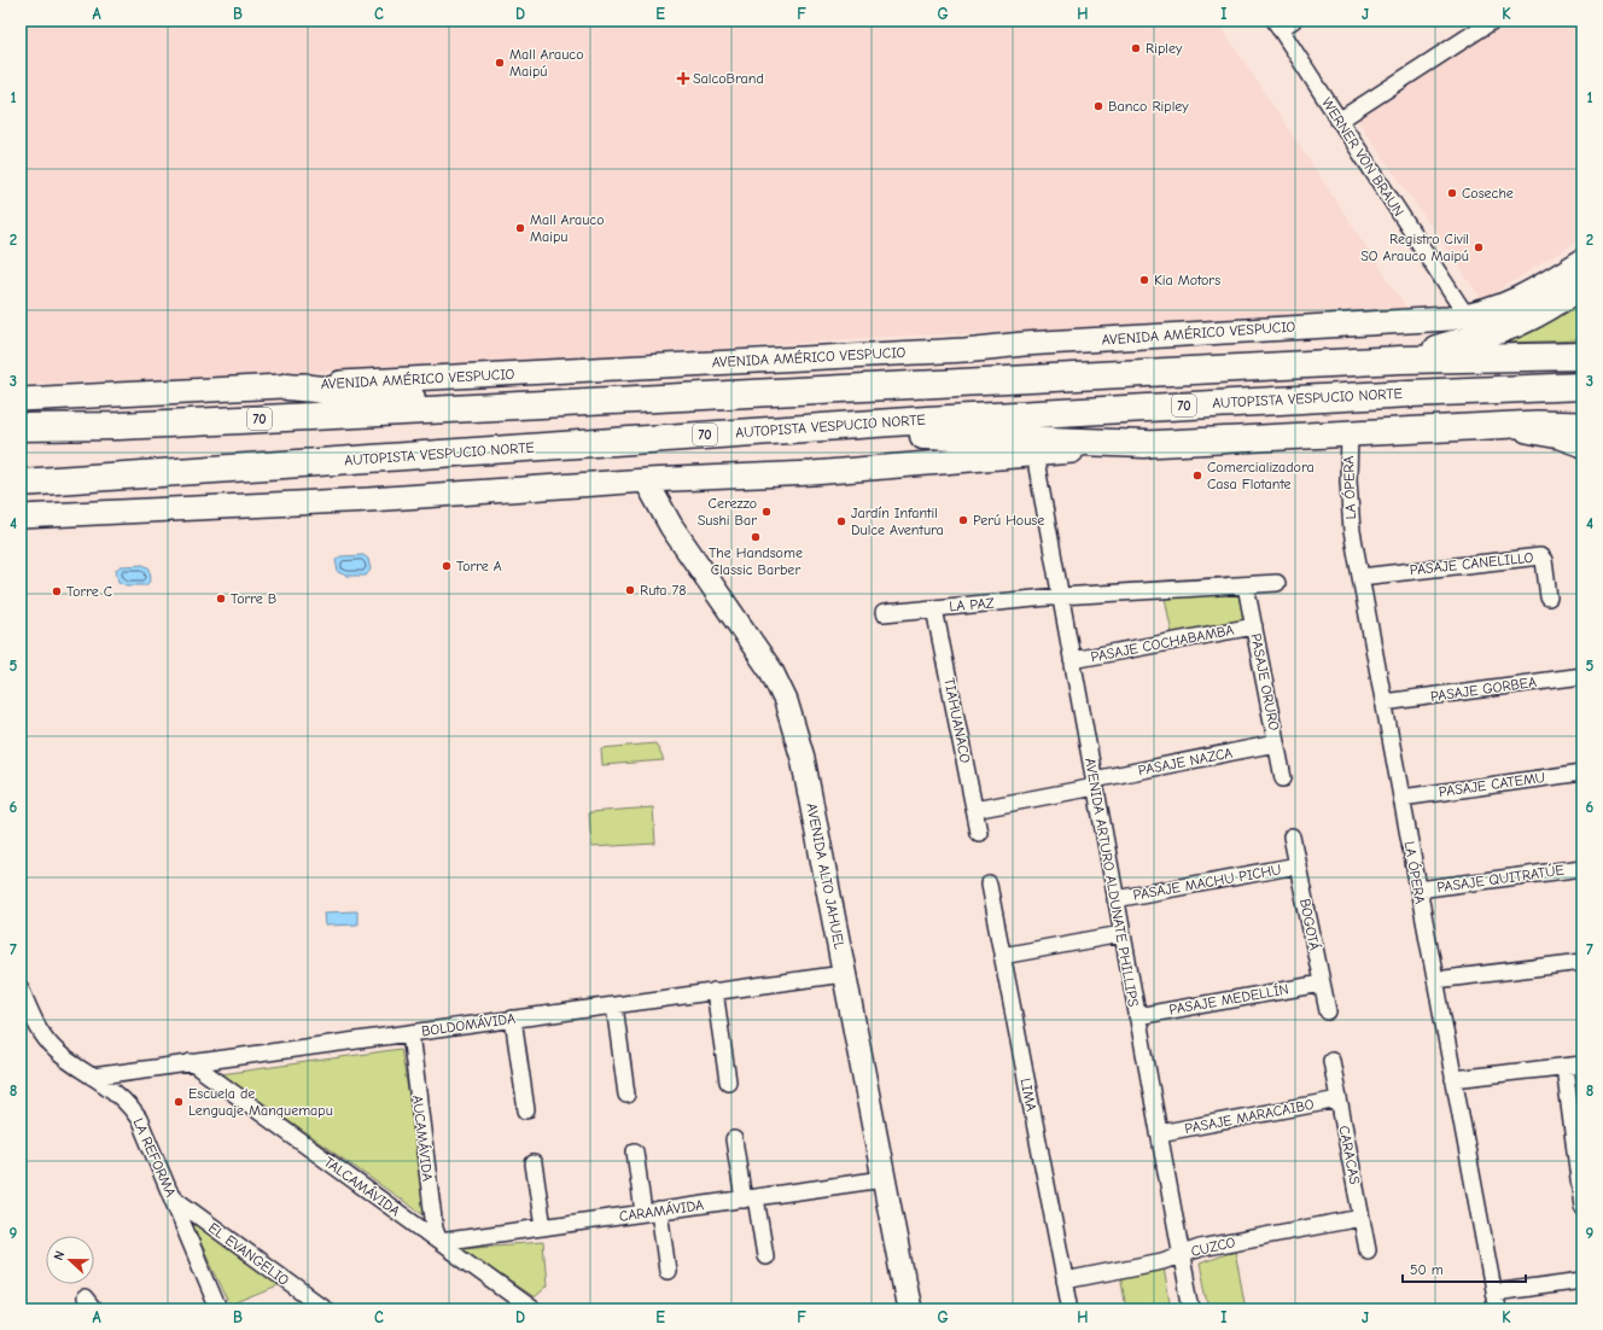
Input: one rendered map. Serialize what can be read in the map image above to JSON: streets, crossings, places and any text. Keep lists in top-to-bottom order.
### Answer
{
  "streets": {
    "highway": ["AUTOPISTA VESPUCIO NORTE", "70"],
    "main road": ["AVENIDA AMÉRICO VESPUCIO", "AVENIDA ALTO JAHUEL"],
    "street": [
      "WERNER VON BRAUN",
      "LA ÓPERA",
      "PASAJE CANELILLO",
      "LA PAZ",
      "PASAJE COCHABAMBA",
      "PASAJE ORURO",
      "PASAJE GORBEA",
      "TIAHUANACO",
      "PASAJE NAZCA",
      "PASAJE CATEMU",
      "PASAJE QUITRATÚE",
      "AVENIDA ARTURO ALDUNATE PHILLIPS",
      "PASAJE MACHU PICHU",
      "BOGOTÁ",
      "PASAJE MEDELLÍN",
      "BOLDOMÁVIDA",
      "LIMA",
      "PASAJE MARACAIBO",
      "AUCAMÁVIDA",
      "CARACAS",
      "LA REFORMA",
      "TALCAMÁVIDA",
      "CARAMÁVIDA",
      "CUZCO",
      "EL EVANGELIO"
    ]
  },
  "crossings": [
    ["WERNER VON BRAUN", "AVENIDA AMÉRICO VESPUCIO"],
    ["LA ÓPERA", "PASAJE CANELILLO"],
    ["LA ÓPERA", "PASAJE GORBEA"],
    ["LA ÓPERA", "PASAJE CATEMU"],
    ["LA ÓPERA", "PASAJE QUITRATÚE"],
    ["LA PAZ", "TIAHUANACO"],
    ["LA PAZ", "AVENIDA ARTURO ALDUNATE PHILLIPS"],
    ["PASAJE COCHABAMBA", "PASAJE ORURO"],
    ["PASAJE COCHABAMBA", "AVENIDA ARTURO ALDUNATE PHILLIPS"],
    ["PASAJE ORURO", "PASAJE NAZCA"],
    ["TIAHUANACO", "PASAJE NAZCA"],
    ["PASAJE NAZCA", "AVENIDA ARTURO ALDUNATE PHILLIPS"],
    ["AVENIDA ALTO JAHUEL", "BOLDOMÁVIDA"],
    ["AVENIDA ALTO JAHUEL", "CARAMÁVIDA"],
    ["AVENIDA ARTURO ALDUNATE PHILLIPS", "PASAJE MACHU PICHU"],
    ["AVENIDA ARTURO ALDUNATE PHILLIPS", "PASAJE MEDELLÍN"],
    ["AVENIDA ARTURO ALDUNATE PHILLIPS", "PASAJE MARACAIBO"],
    ["AVENIDA ARTURO ALDUNATE PHILLIPS", "CUZCO"],
    ["PASAJE MACHU PICHU", "BOGOTÁ"],
    ["BOGOTÁ", "PASAJE MEDELLÍN"],
    ["BOLDOMÁVIDA", "AUCAMÁVIDA"],
    ["BOLDOMÁVIDA", "LA REFORMA"],
    ["BOLDOMÁVIDA", "TALCAMÁVIDA"],
    ["LIMA", "CUZCO"],
    ["PASAJE MARACAIBO", "CARACAS"],
    ["AUCAMÁVIDA", "TALCAMÁVIDA"],
    ["AUCAMÁVIDA", "CARAMÁVIDA"],
    ["CARACAS", "CUZCO"],
    ["LA REFORMA", "EL EVANGELIO"],
    ["TALCAMÁVIDA", "CARAMÁVIDA"]
  ],
  "places": {
    "other": [
      "Ripley",
      "Mall Arauco Maipú",
      "Banco Ripley",
      "Coseche",
      "Mall Arauco Maipu",
      "Registro Civil SO Arauco Maipú",
      "Kia Motors",
      "Comercializadora Casa Flotante",
      "Cerezzo Sushi Bar",
      "Perú House",
      "Jardín Infantil Dulce Aventura",
      "The Handsome Classic Barber",
      "Torre A",
      "Ruta 78",
      "Torre C",
      "Torre B",
      "Escuela de Lenguaje Manquemapu"
    ],
    "health": ["SalcoBrand"]
  },
  "scale_bar": "50 m",
  "north": "left",
  "grid": {
    "columns": [
      "A",
      "B",
      "C",
      "D",
      "E",
      "F",
      "G",
      "H",
      "I",
      "J",
      "K"
    ],
    "rows": [
      "1",
      "2",
      "3",
      "4",
      "5",
      "6",
      "7",
      "8",
      "9"
    ]
  }
}
